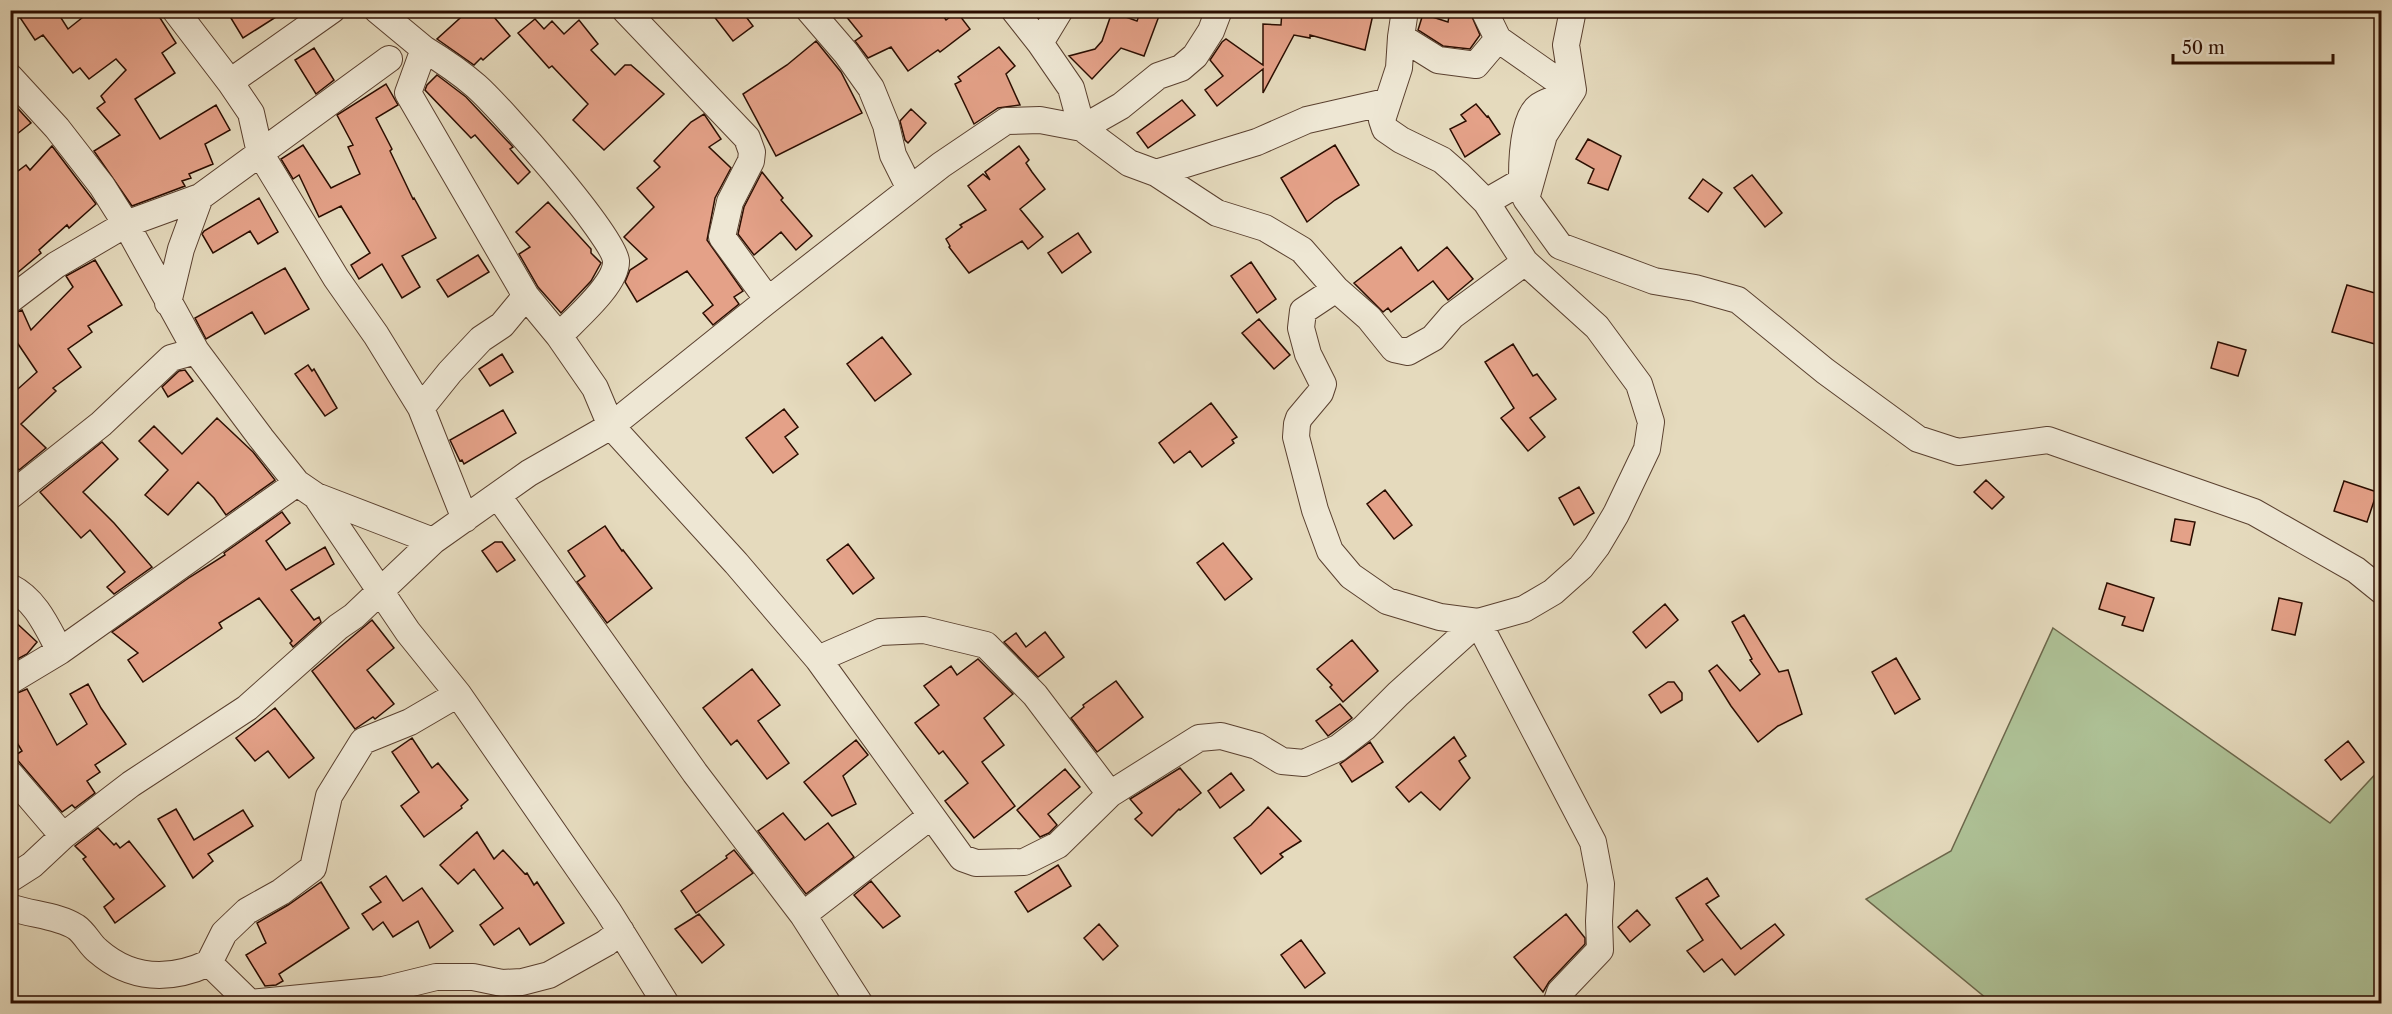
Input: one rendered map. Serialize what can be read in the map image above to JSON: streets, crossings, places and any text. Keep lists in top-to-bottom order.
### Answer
{
  "scale_bar": "50 m"
}
